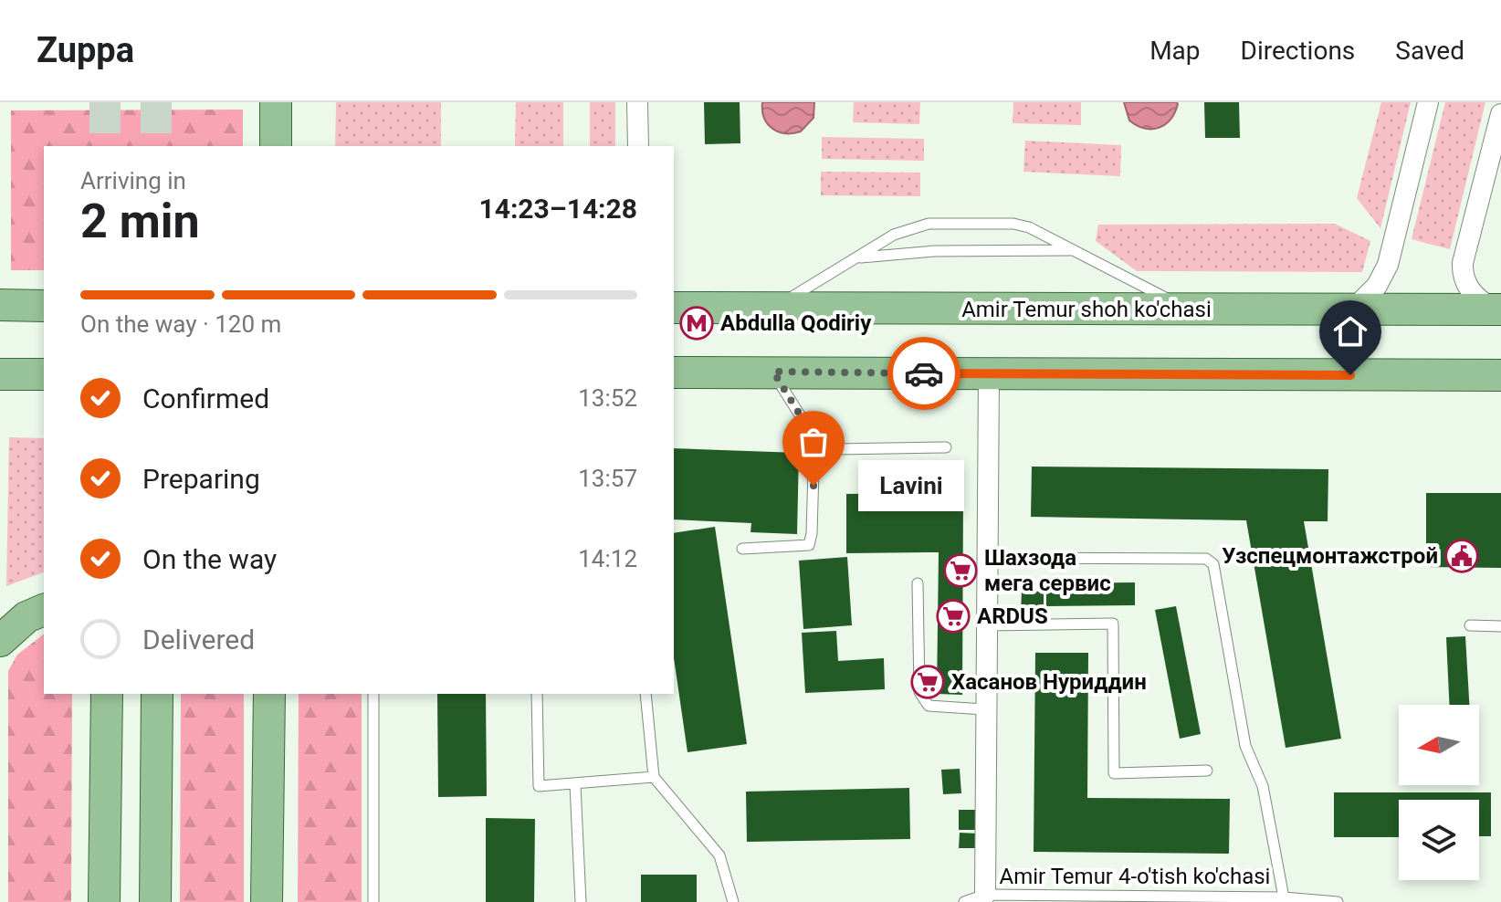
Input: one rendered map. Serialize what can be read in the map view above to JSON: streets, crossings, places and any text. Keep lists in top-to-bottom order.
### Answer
{
  "streets": {
    "main road": ["Amir Temur shoh ko'chasi"],
    "lane": ["Amir Temur 4-o'tish ko'chasi"]
  },
  "places": {
    "metro station": ["Abdulla Qodiriy"],
    "other": ["Lavini"],
    "public building": ["Узспецмонтажстрой"],
    "supermarket": ["Шахзода мега сервис", "ARDUS", "Хасанов Нуриддин"]
  },
  "north": "left",
  "page": {
    "header": "Zuppa",
    "nav": ["Map", "Directions", "Saved"],
    "heading": ["2 min", "Arriving in", "14:23–14:28"],
    "bar": "On the way · 120 m",
    "list": [
      ["Confirmed", "13:52"],
      ["Preparing", "13:57"],
      ["On the way", "14:12"],
      "Delivered"
    ],
    "bubble": "Lavini"
  }
}
